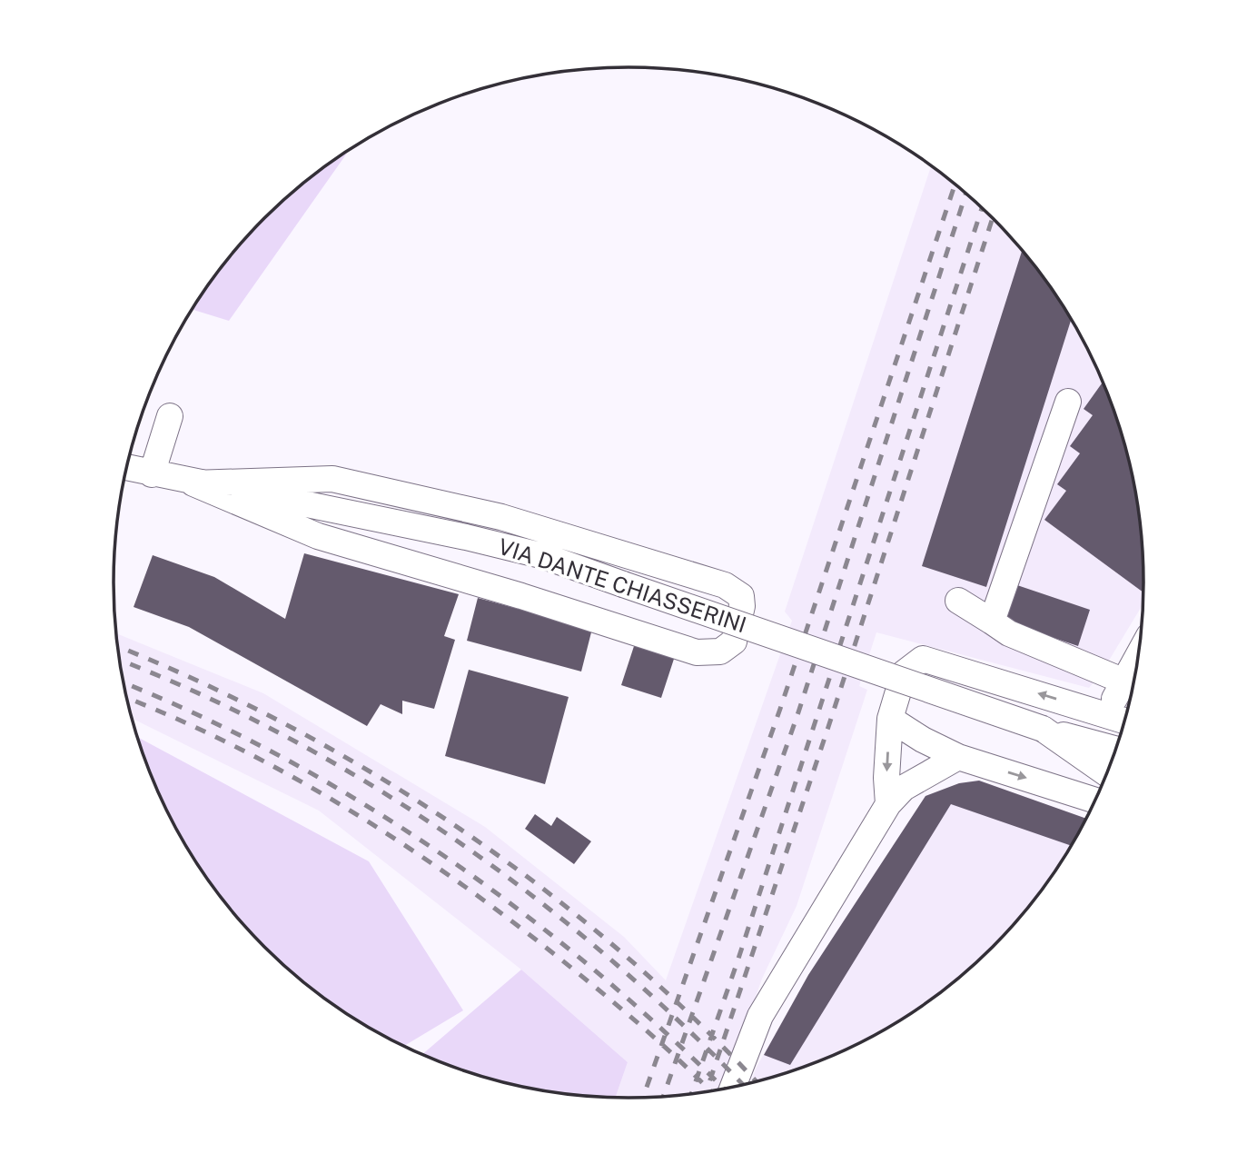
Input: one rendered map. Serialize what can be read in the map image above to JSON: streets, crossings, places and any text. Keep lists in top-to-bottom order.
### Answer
{
  "streets": {
    "street": ["VIA DANTE CHIASSERINI"]
  }
}
